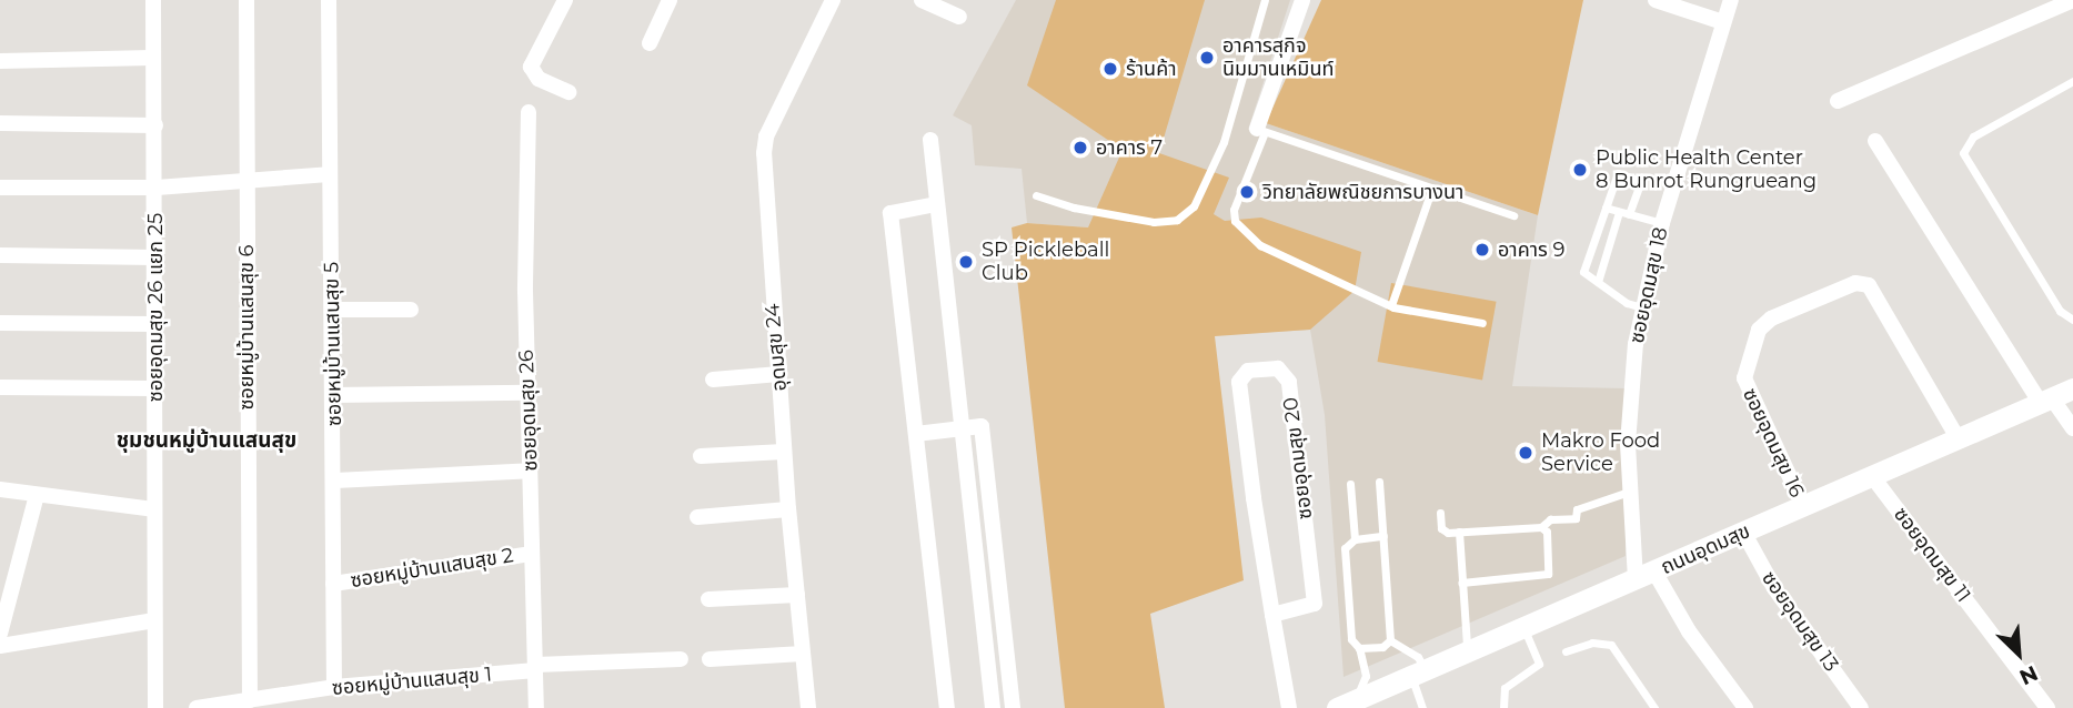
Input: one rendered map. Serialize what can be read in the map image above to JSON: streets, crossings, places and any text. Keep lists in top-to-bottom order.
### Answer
{
  "streets": {
    "main road": ["ถนนอุดมสุข"],
    "street": [
      "ซอยอุดมสุข 18",
      "ซอยอุดมสุข 26 แยก 25",
      "ซอยหมู่บ้านแสนสุข 6",
      "ซอยหมู่บ้านแสนสุข 5",
      "อุดมสุข 24",
      "ซอยอุดมสุข 26",
      "ซอยอุดมสุข 16",
      "ซอยอุดมสุข 20",
      "ซอยอุดมสุข 11",
      "ซอยหมู่บ้านแสนสุข 2",
      "ซอยอุดมสุข 13",
      "ซอยหมู่บ้านแสนสุข 1"
    ]
  },
  "crossings": [
    ["ซอยอุดมสุข 18", "ถนนอุดมสุข"],
    ["ซอยหมู่บ้านแสนสุข 6", "ซอยหมู่บ้านแสนสุข 1"],
    ["ซอยหมู่บ้านแสนสุข 5", "ซอยหมู่บ้านแสนสุข 2"],
    ["ซอยหมู่บ้านแสนสุข 5", "ซอยหมู่บ้านแสนสุข 1"],
    ["ซอยอุดมสุข 26", "ซอยหมู่บ้านแสนสุข 2"],
    ["ซอยอุดมสุข 26", "ซอยหมู่บ้านแสนสุข 1"],
    ["ซอยอุดมสุข 16", "ถนนอุดมสุข"],
    ["ถนนอุดมสุข", "ซอยอุดมสุข 11"],
    ["ถนนอุดมสุข", "ซอยอุดมสุข 13"]
  ],
  "districts": ["ชุมชนหมู่บ้านแสนสุข"],
  "places": [
    "อาคารสุกิจ นิมมานเหมินท์",
    "ร้านค้า",
    "อาคาร 7",
    "Public Health Center 8 Bunrot Rungrueang",
    "วิทยาลัยพณิชยการบางนา",
    "อาคาร 9",
    "SP Pickleball Club",
    "Makro Food Service"
  ],
  "north": "bottom right"
}
